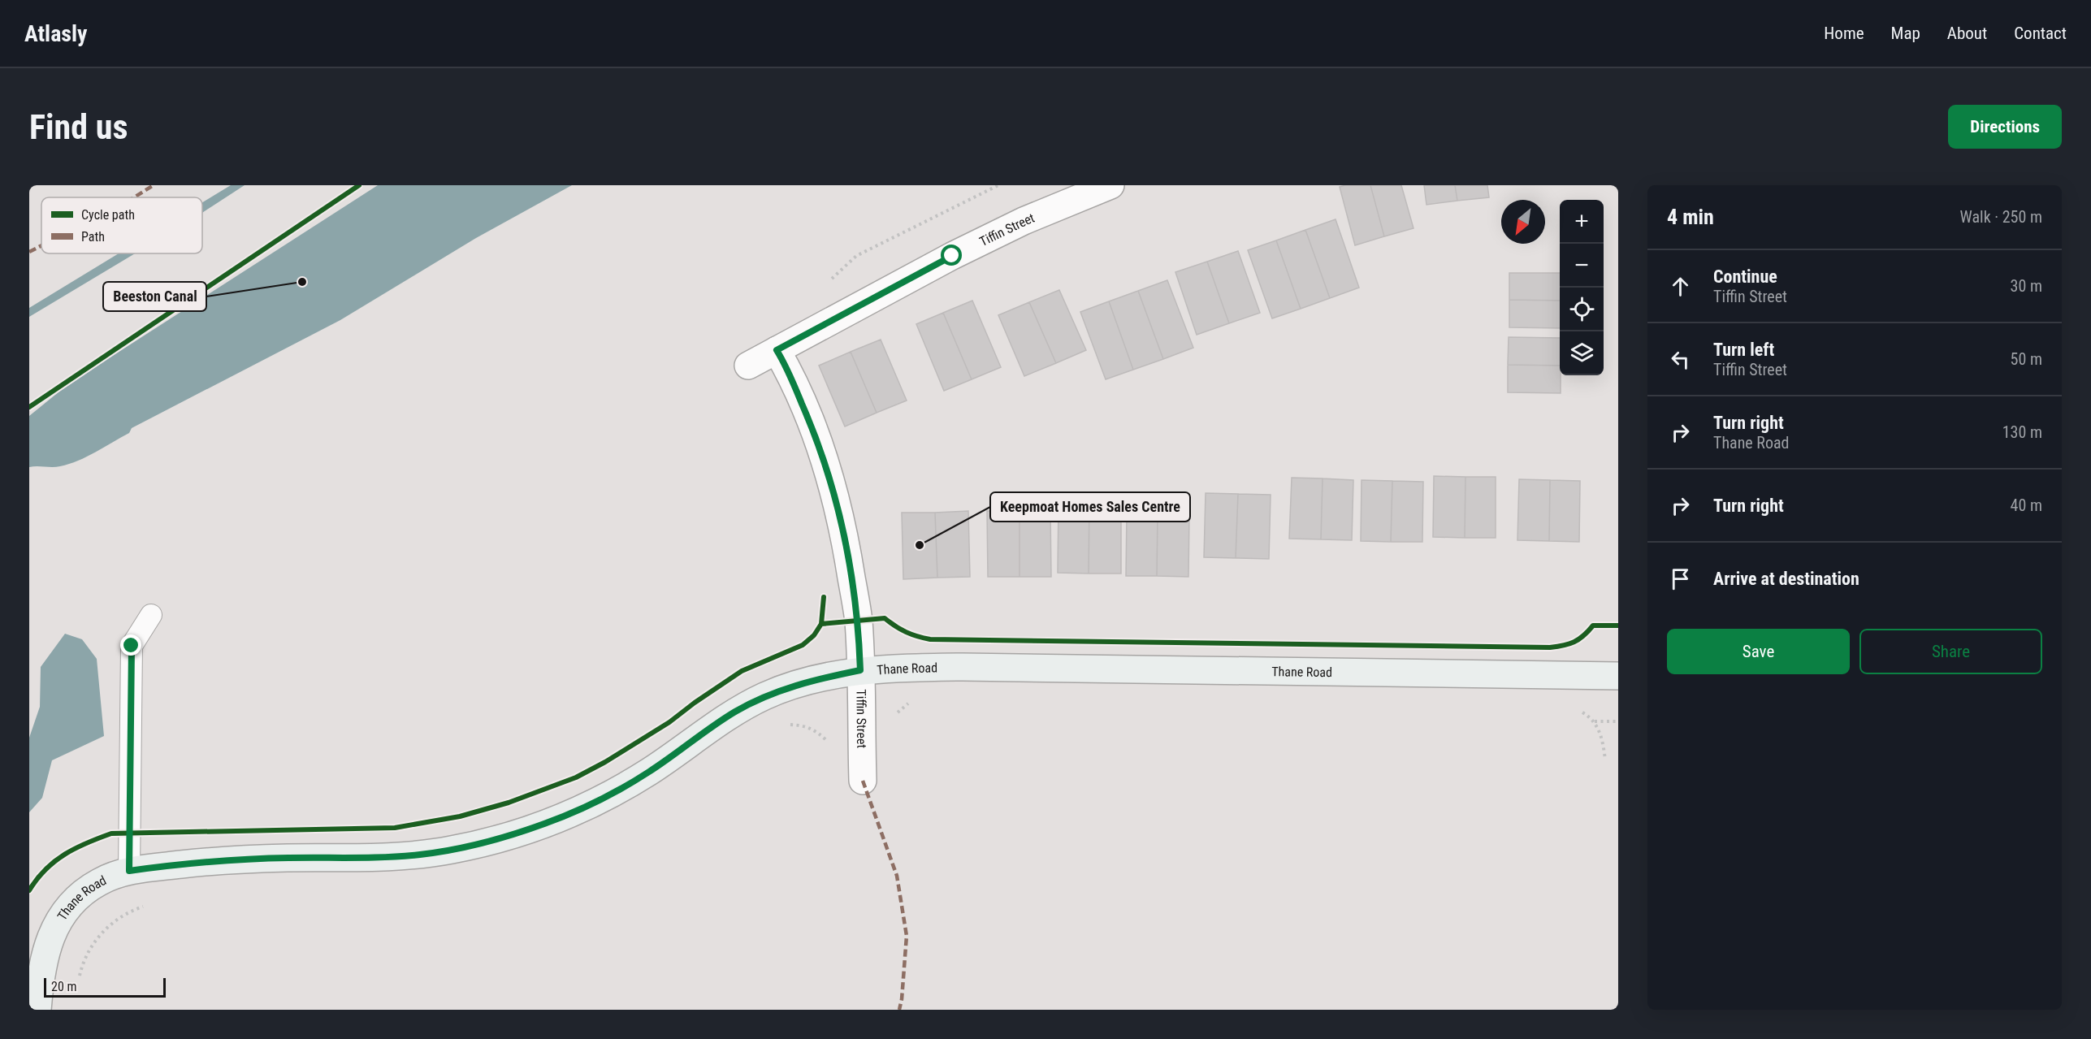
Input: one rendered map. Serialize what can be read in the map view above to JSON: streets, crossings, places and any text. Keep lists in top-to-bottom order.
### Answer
{
  "streets": {
    "street": ["Tiffin Street", "Thane Road"]
  },
  "crossings": [
    ["Tiffin Street", "Thane Road"]
  ],
  "places": ["Beeston Canal", "Keepmoat Homes Sales Centre"],
  "legend": ["Cycle path", "Path"],
  "scale_bar": "20 m",
  "north": "bottom left",
  "page": {
    "header": "Atlasly",
    "nav": [
      "Home",
      "Map",
      "About",
      "Contact"
    ],
    "buttons": [
      "Directions",
      ["Save", "Share"]
    ],
    "title": "Find us",
    "heading": ["4 min", "Walk · 250 m"],
    "map_buttons": ["+", "−"],
    "list": [
      ["Continue", "Tiffin Street", "30 m"],
      ["Turn left", "Tiffin Street", "50 m"],
      ["Turn right", "Thane Road", "130 m"],
      ["Turn right", "40 m"],
      "Arrive at destination"
    ],
    "scale": "20 m"
  }
}
